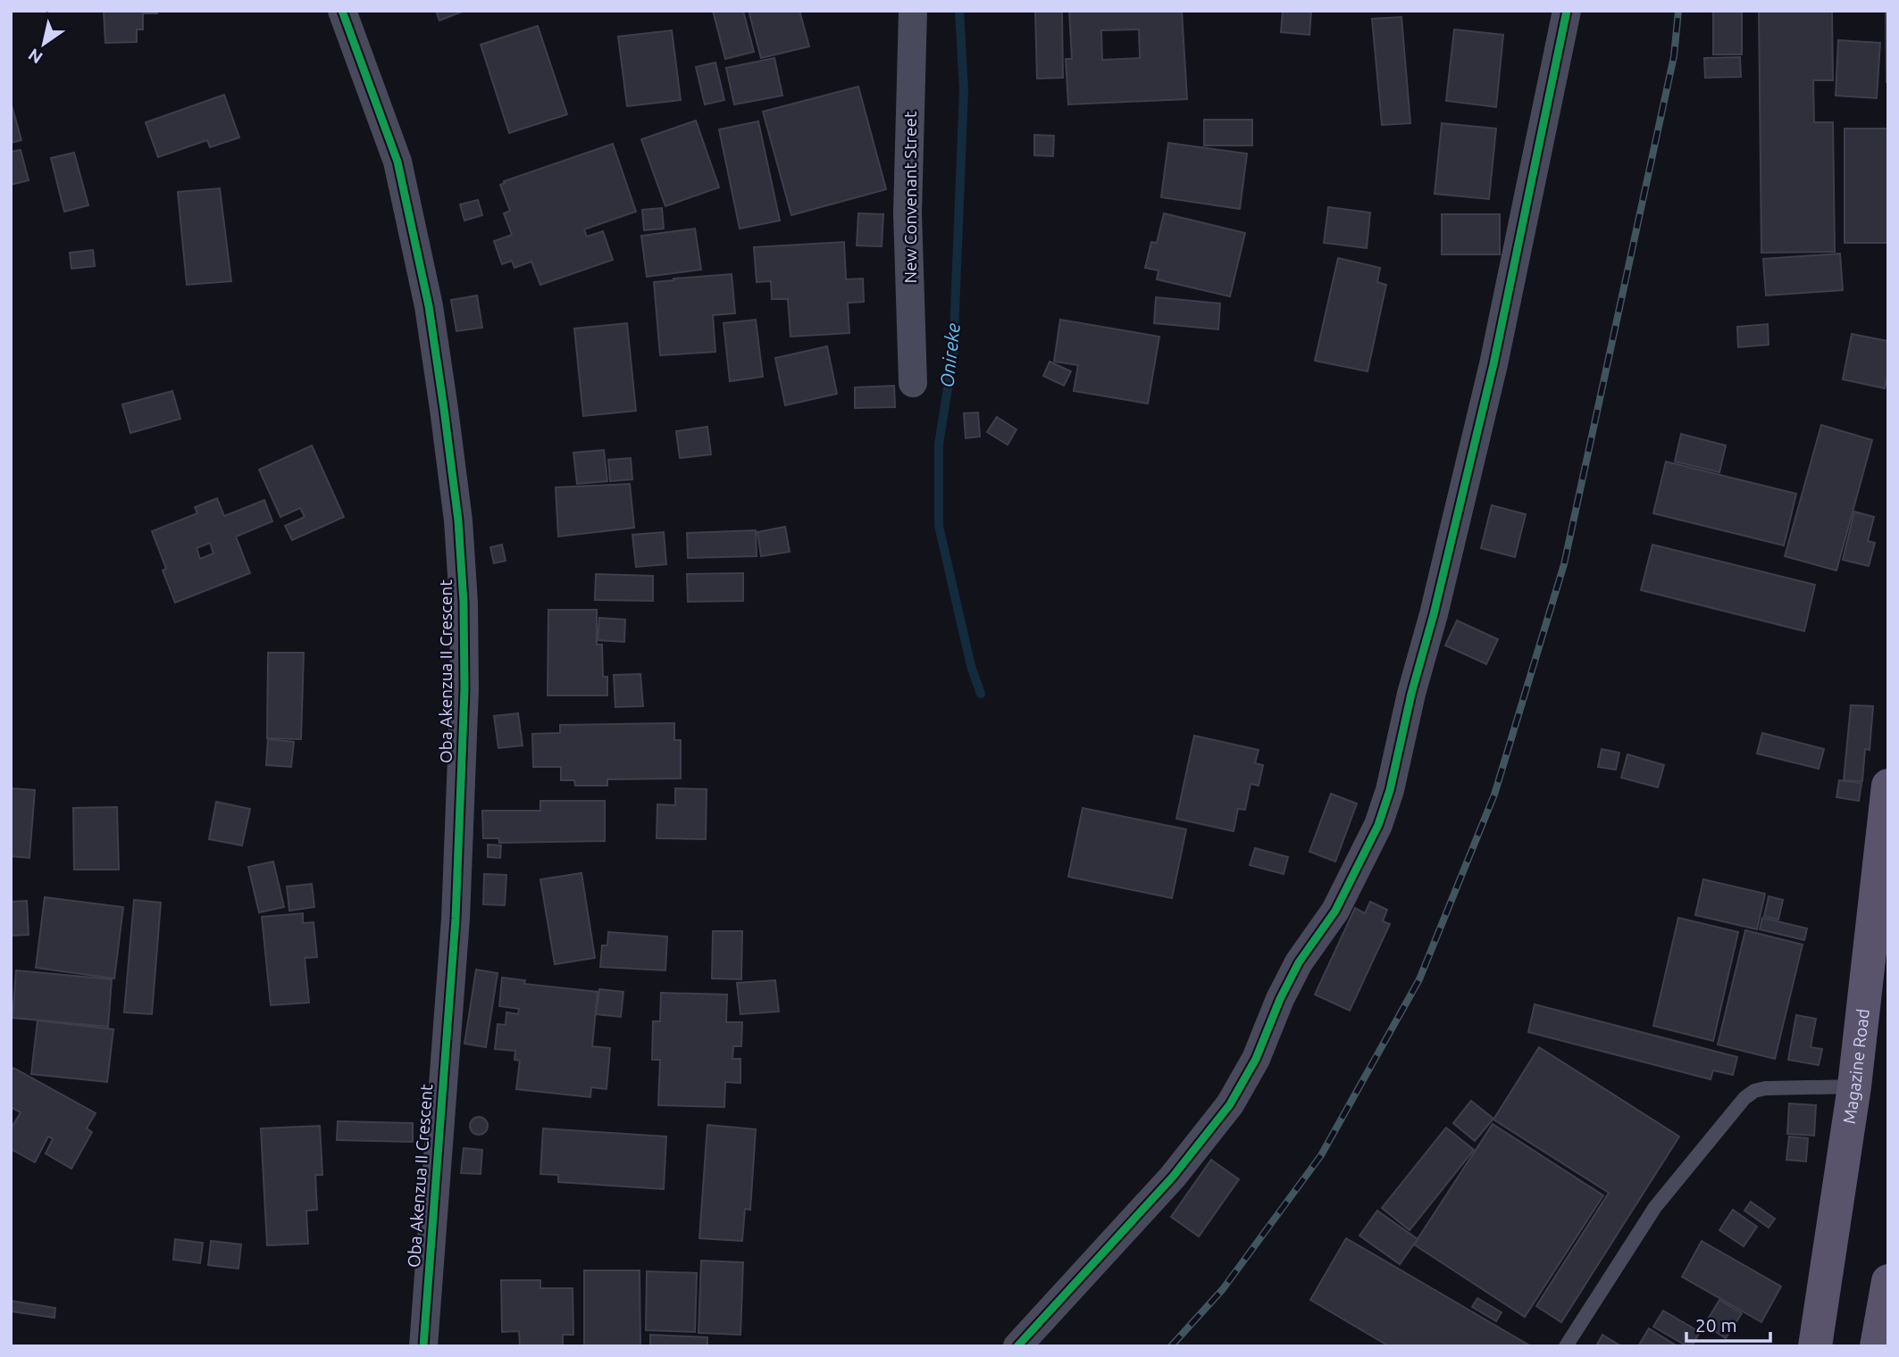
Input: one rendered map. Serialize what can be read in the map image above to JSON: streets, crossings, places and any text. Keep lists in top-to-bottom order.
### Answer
{
  "streets": {
    "main road": ["Magazine Road"],
    "street": ["New Convenant Street", "Oba Akenzua II Crescent"]
  },
  "water": ["Onireke"],
  "scale_bar": "20 m",
  "north": "bottom left"
}
